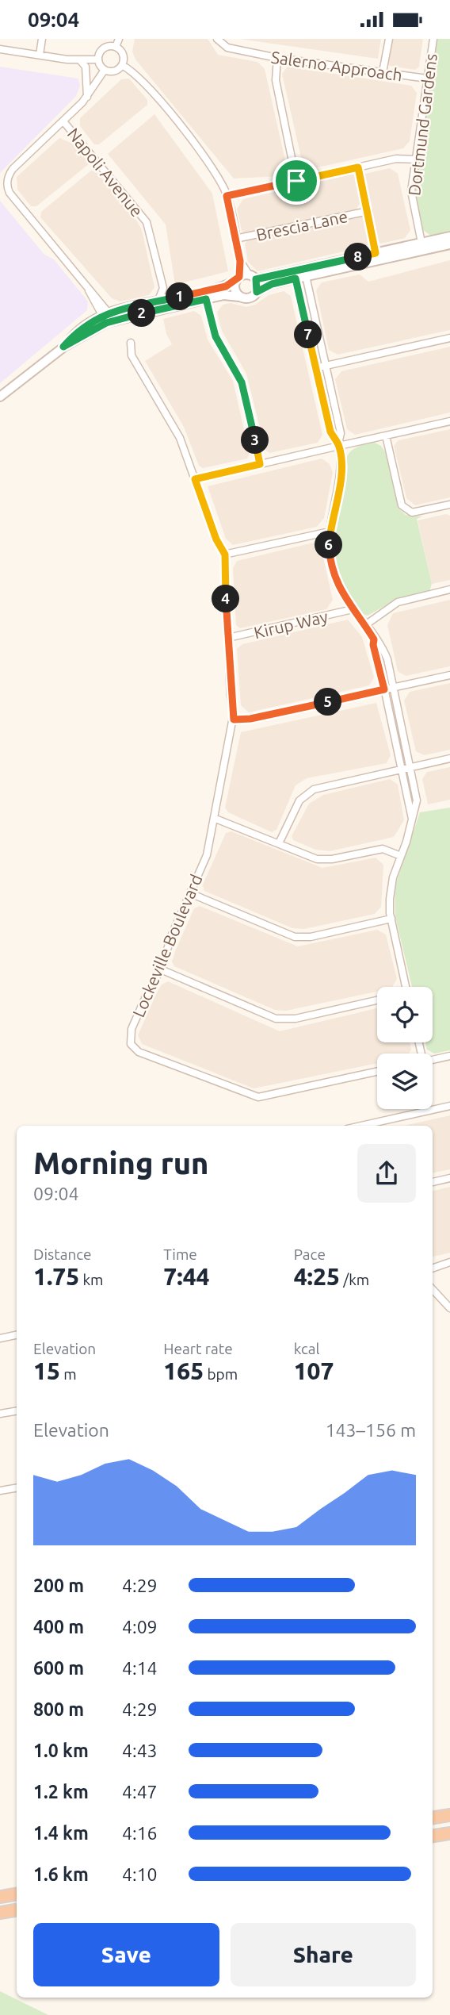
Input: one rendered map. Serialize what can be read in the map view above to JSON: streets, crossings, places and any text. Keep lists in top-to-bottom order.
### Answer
{
  "streets": {
    "street": [
      "Salerno Approach",
      "Dortmund Gardens",
      "Napoli Avenue",
      "Brescia Lane",
      "Kirup Way",
      "Lockeville Boulevard"
    ]
  },
  "crossings": [
    ["Salerno Approach", "Dortmund Gardens"],
    ["Kirup Way", "Lockeville Boulevard"]
  ],
  "page": {
    "status": "09:04",
    "pins": [
      "8",
      "1",
      "2",
      "7",
      "3",
      "6",
      "4",
      "5"
    ],
    "heading": ["Morning run", "09:04"],
    "stats": [
      ["Distance", "1.75 km"],
      ["Time", "7:44"],
      ["Pace", "4:25 /km"],
      ["Elevation", "15 m"],
      ["Heart rate", "165 bpm"],
      ["kcal", "107"]
    ],
    "chart": ["Elevation", "143–156 m"],
    "list": [
      {
        "name": "200 m",
        "note": "4:29"
      },
      {
        "name": "400 m",
        "note": "4:09"
      },
      {
        "name": "600 m",
        "note": "4:14"
      },
      {
        "name": "800 m",
        "note": "4:29"
      },
      {
        "name": "1.0 km",
        "note": "4:43"
      },
      {
        "name": "1.2 km",
        "note": "4:47"
      },
      {
        "name": "1.4 km",
        "note": "4:16"
      },
      {
        "name": "1.6 km",
        "note": "4:10"
      }
    ],
    "buttons": ["Save", "Share"]
  }
}
